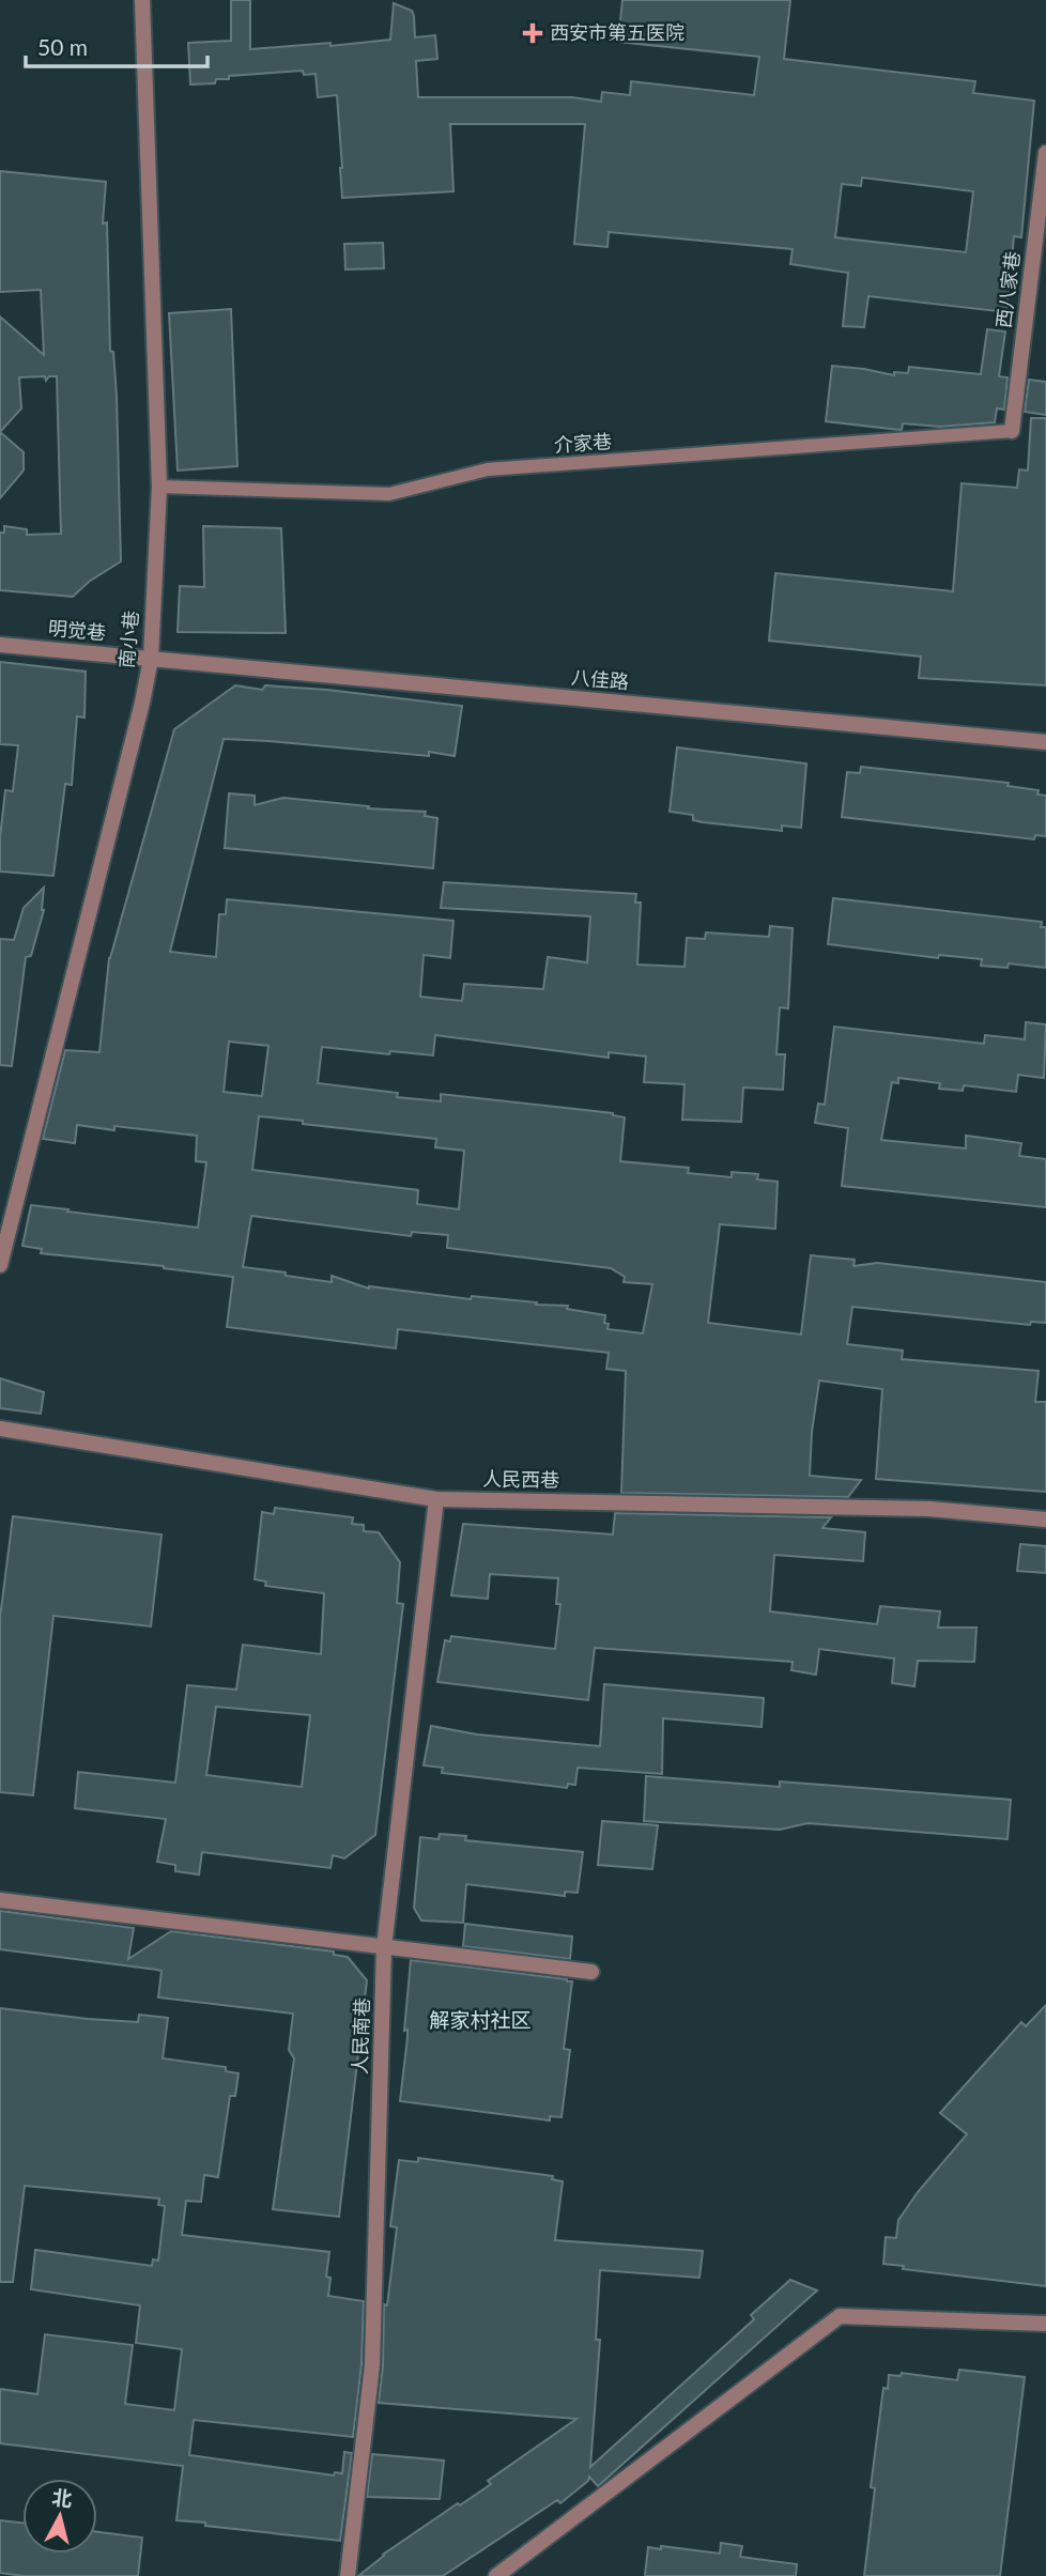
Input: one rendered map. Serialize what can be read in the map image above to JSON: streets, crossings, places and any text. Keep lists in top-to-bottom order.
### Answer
{
  "streets": {
    "street": [
      "西八家巷",
      "明觉巷",
      "南小巷",
      "八佳路",
      "人民西巷",
      "人民南巷"
    ],
    "lane": ["介家巷"]
  },
  "crossings": [
    ["西八家巷", "介家巷"],
    ["介家巷", "南小巷"],
    ["明觉巷", "南小巷"],
    ["明觉巷", "八佳路"],
    ["南小巷", "八佳路"],
    ["人民西巷", "人民南巷"]
  ],
  "districts": ["解家村社区"],
  "places": {
    "health": ["西安市第五医院"]
  },
  "scale_bar": "50 m",
  "north": "top"
}
